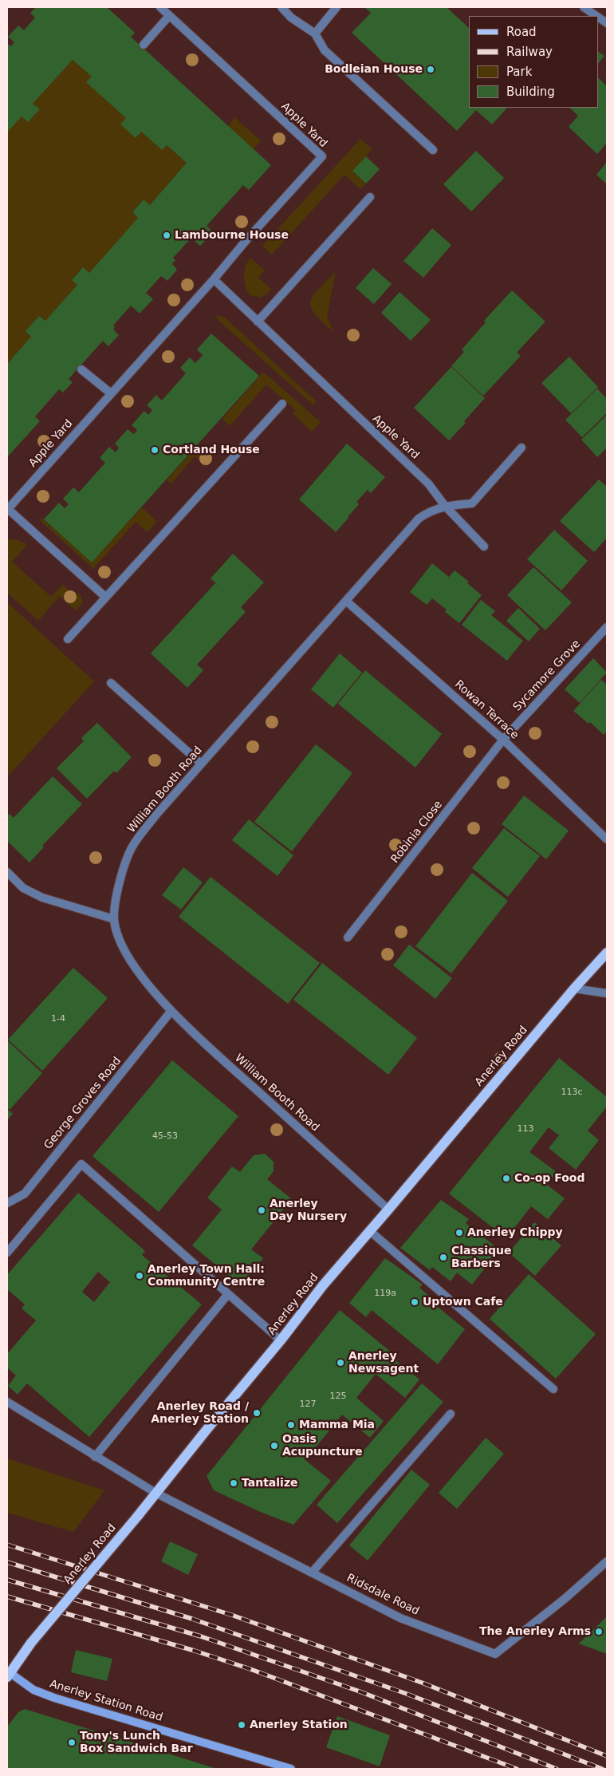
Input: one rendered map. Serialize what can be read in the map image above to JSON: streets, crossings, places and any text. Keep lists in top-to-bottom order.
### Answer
{
  "streets": {
    "main road": ["Anerley Road"],
    "street": [
      "Apple Yard",
      "Sycamore Grove",
      "Rowan Terrace",
      "William Booth Road",
      "Robinia Close",
      "George Groves Road",
      "Ridsdale Road",
      "Anerley Station Road"
    ]
  },
  "crossings": [
    ["Apple Yard", "William Booth Road"],
    ["Sycamore Grove", "Rowan Terrace"],
    ["Sycamore Grove", "Robinia Close"],
    ["Rowan Terrace", "William Booth Road"],
    ["Rowan Terrace", "Robinia Close"],
    ["William Booth Road", "Anerley Road"],
    ["William Booth Road", "George Groves Road"],
    ["Anerley Road", "Ridsdale Road"],
    ["Anerley Road", "Anerley Station Road"]
  ],
  "places": [
    "Bodleian House",
    "Lambourne House",
    "Cortland House",
    "Co-op Food",
    "Anerley Day Nursery",
    "Anerley Chippy",
    "Classique Barbers",
    "Anerley Town Hall: Community Centre",
    "Uptown Cafe",
    "Anerley Newsagent",
    "Anerley Road / Anerley Station",
    "Mamma Mia",
    "Oasis Acupuncture",
    "Tantalize",
    "The Anerley Arms",
    "Anerley Station",
    "Tony's Lunch Box Sandwich Bar"
  ],
  "house_numbers": [
    "1-4",
    "113c",
    "113",
    "45-53",
    "119a",
    "125",
    "127"
  ],
  "legend": [
    "Road",
    "Railway",
    "Park",
    "Building"
  ]
}
